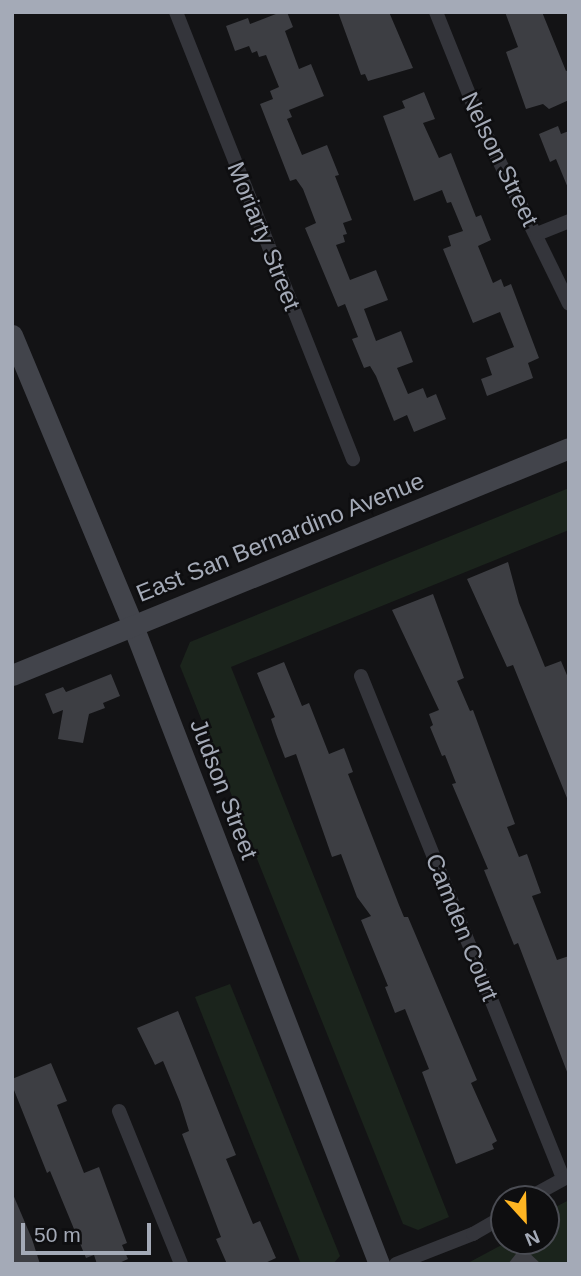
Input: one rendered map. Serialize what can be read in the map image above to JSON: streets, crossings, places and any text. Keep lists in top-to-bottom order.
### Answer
{
  "streets": {
    "street": [
      "Nelson Street",
      "Moriarty Street",
      "East San Bernardino Avenue",
      "Judson Street",
      "Camden Court"
    ]
  },
  "crossings": [
    ["East San Bernardino Avenue", "Judson Street"]
  ],
  "scale_bar": "50 m",
  "north": "bottom"
}
